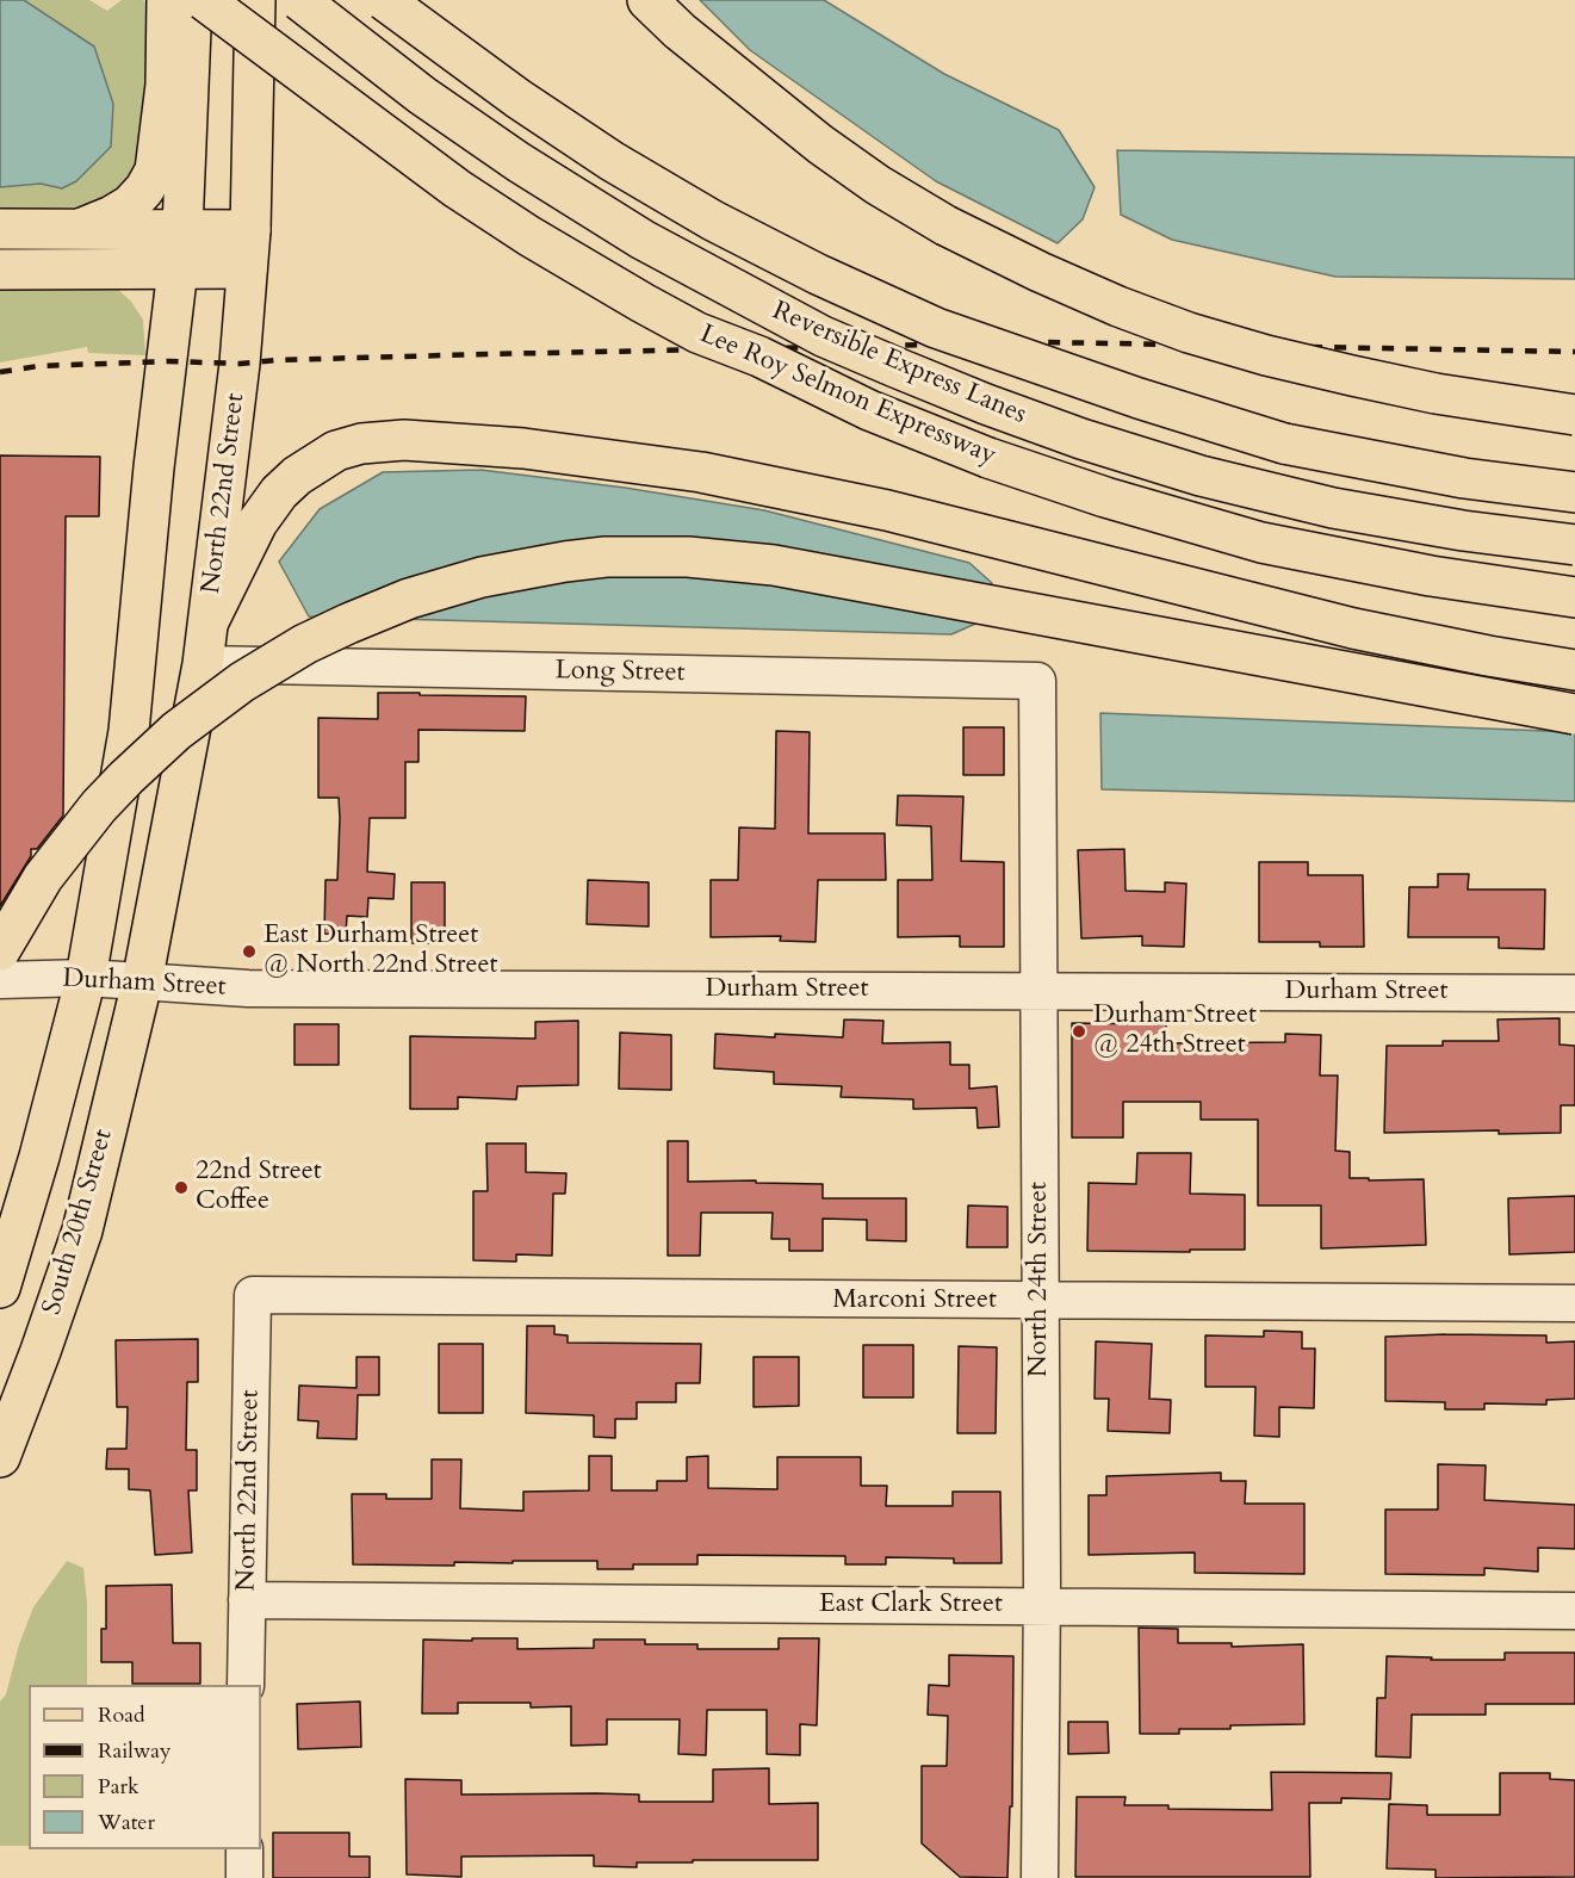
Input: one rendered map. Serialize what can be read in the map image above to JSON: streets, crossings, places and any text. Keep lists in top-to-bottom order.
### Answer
{
  "streets": {
    "main road": [
      "Reversible Express Lanes",
      "Lee Roy Selmon Expressway",
      "North 22nd Street",
      "South 20th Street"
    ],
    "street": [
      "Long Street",
      "Durham Street",
      "North 24th Street",
      "Marconi Street",
      "East Clark Street"
    ]
  },
  "crossings": [
    ["North 22nd Street", "Long Street"],
    ["North 22nd Street", "Durham Street"],
    ["North 22nd Street", "South 20th Street"],
    ["North 22nd Street", "Marconi Street"],
    ["North 22nd Street", "East Clark Street"],
    ["Long Street", "North 24th Street"],
    ["Durham Street", "South 20th Street"],
    ["Durham Street", "North 24th Street"],
    ["North 24th Street", "Marconi Street"],
    ["North 24th Street", "East Clark Street"]
  ],
  "places": ["East Durham Street @ North 22nd Street", "Durham Street @ 24th Street", "22nd Street Coffee"],
  "legend": [
    "Road",
    "Railway",
    "Park",
    "Water"
  ]
}
